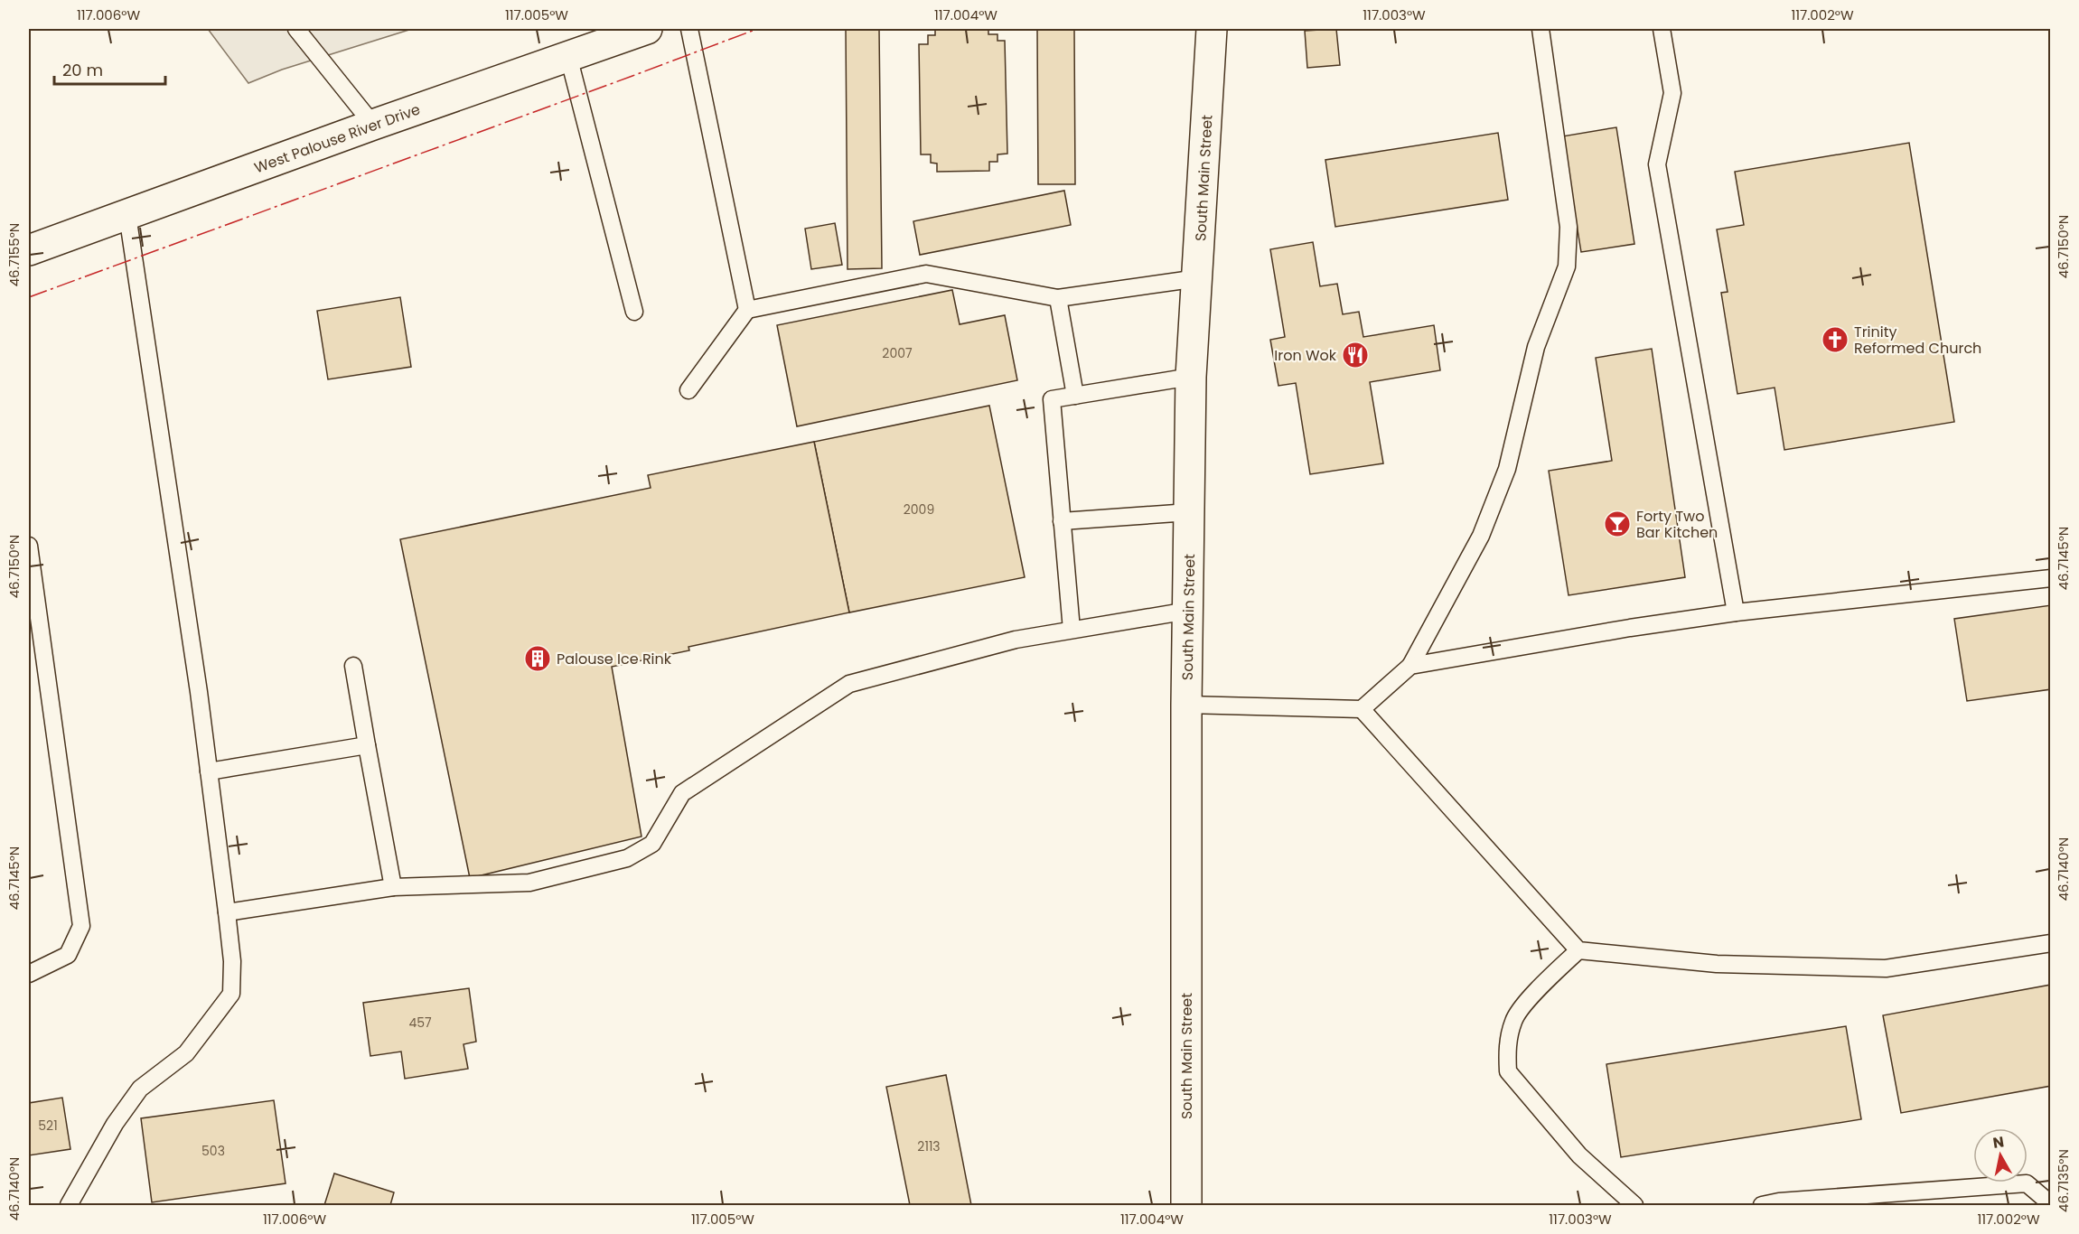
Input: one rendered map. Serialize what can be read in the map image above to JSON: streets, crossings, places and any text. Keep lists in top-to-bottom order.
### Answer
{
  "streets": {
    "main road": ["West Palouse River Drive", "South Main Street"]
  },
  "places": {
    "church": ["Trinity Reformed Church"],
    "restaurant": ["Iron Wok"],
    "bar": ["Forty Two Bar Kitchen"],
    "building": ["Palouse Ice Rink"]
  },
  "house_numbers": [
    "2007",
    "2009",
    "457",
    "521",
    "2113",
    "503"
  ],
  "scale_bar": "20 m",
  "north": "top",
  "coordinates": [
    "117.006°W",
    "117.005°W",
    "117.004°W",
    "117.003°W",
    "117.002°W",
    "46.7150°N",
    "46.7155°N",
    "46.7145°N",
    "46.7140°N",
    "46.7135°N"
  ]
}
